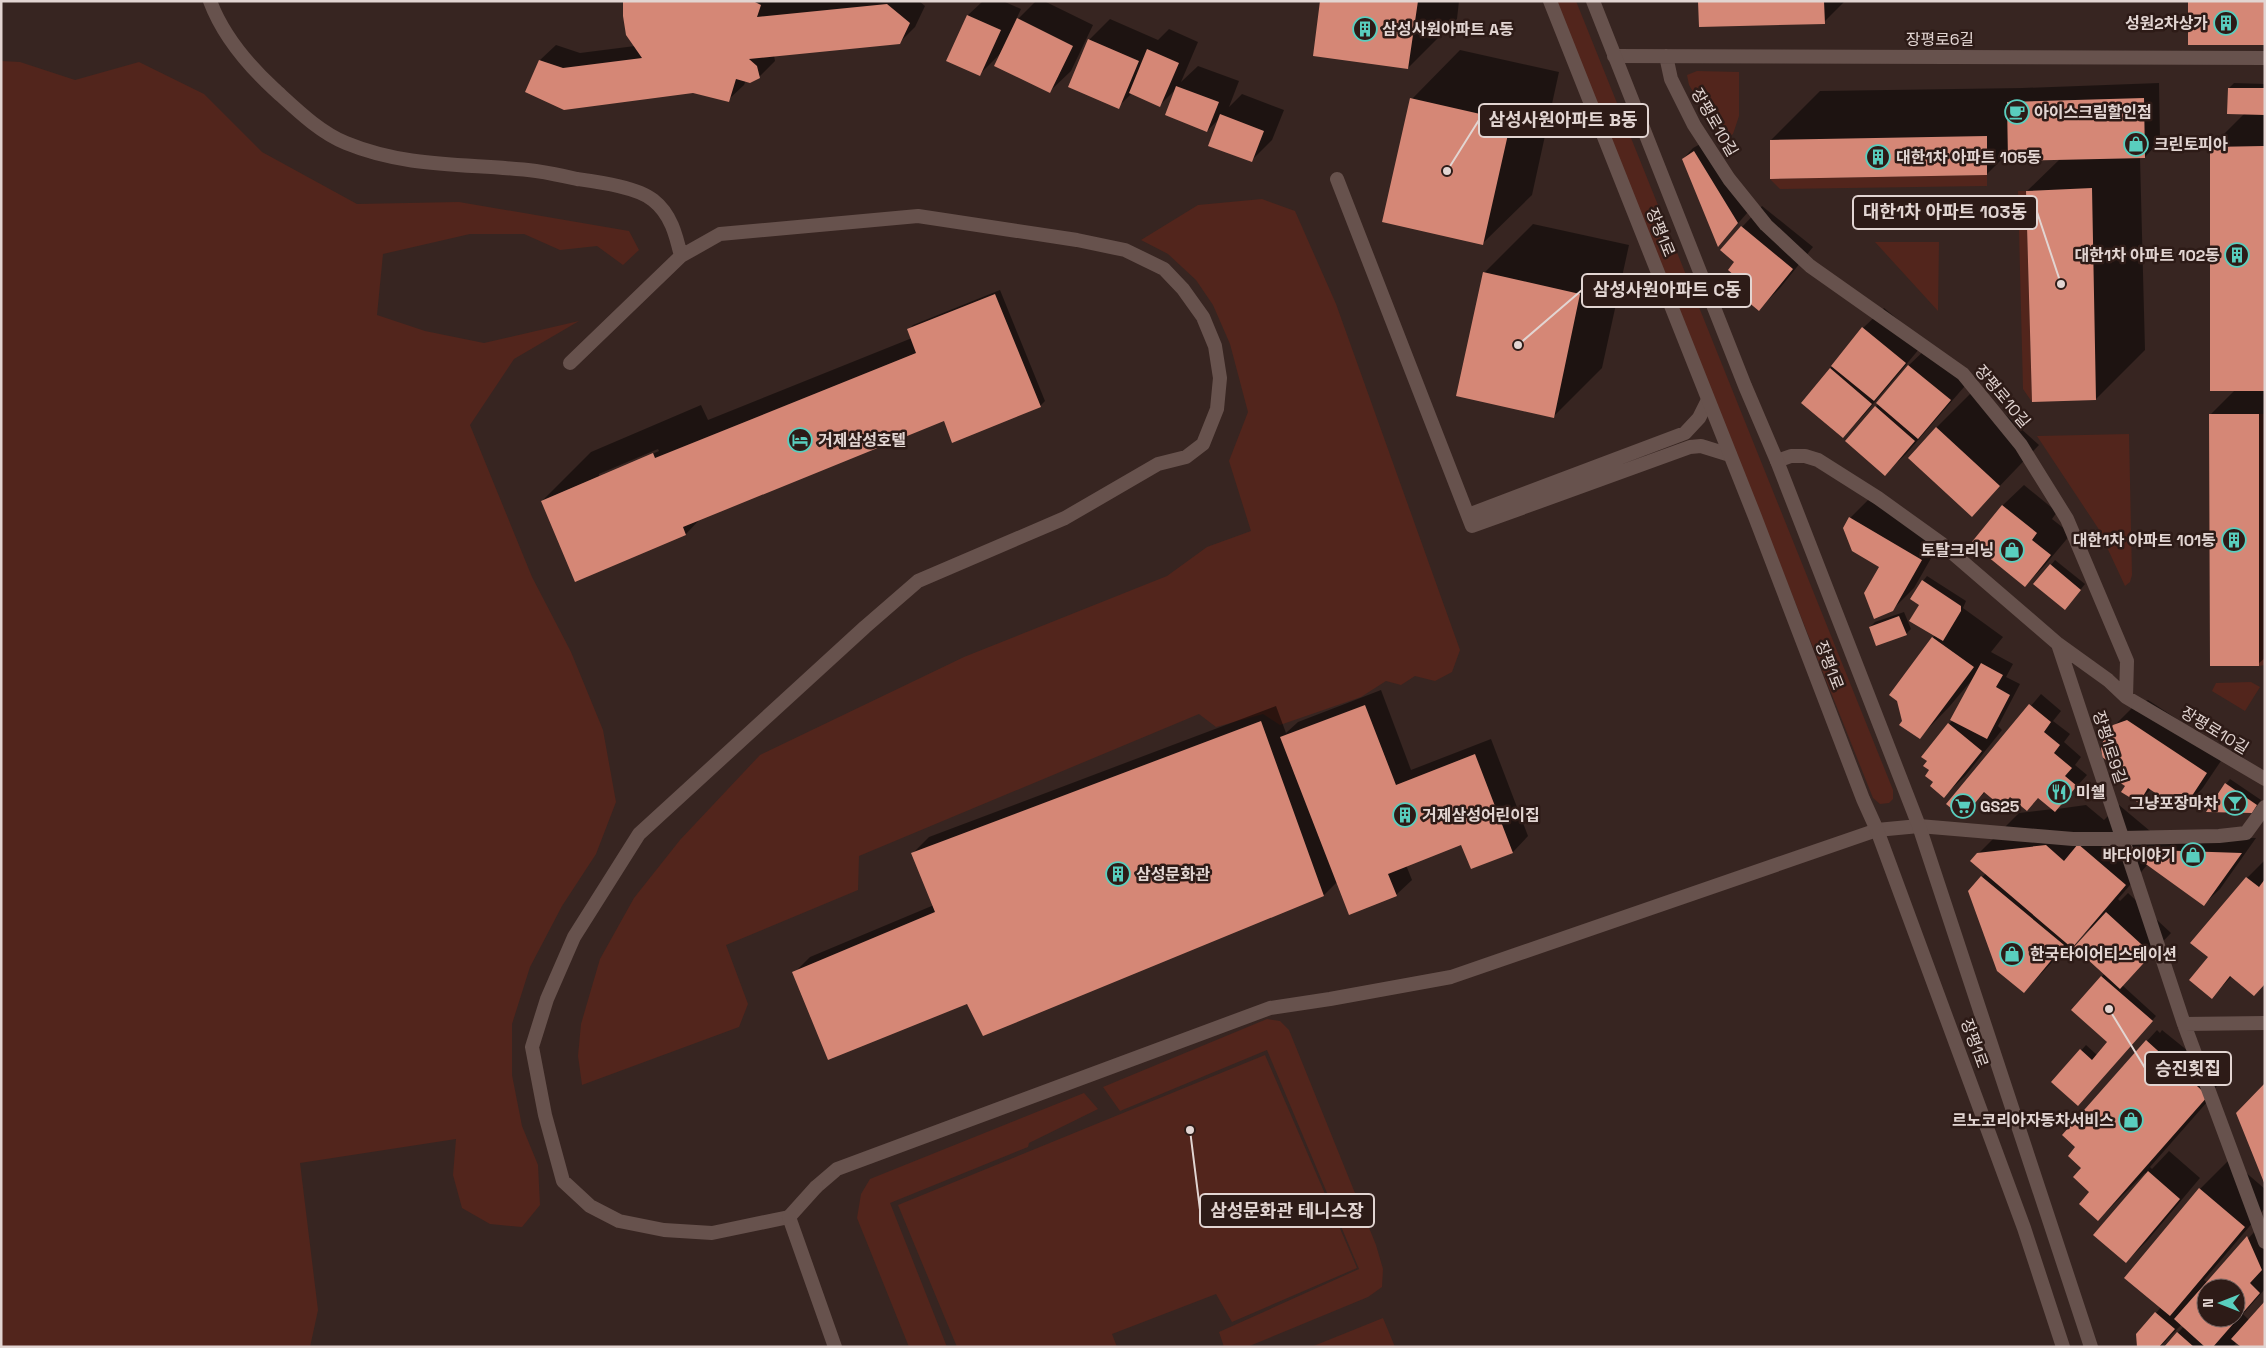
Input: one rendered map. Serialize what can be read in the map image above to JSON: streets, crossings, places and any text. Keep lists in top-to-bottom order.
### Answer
{
  "streets": {
    "street": [
      "장평로6길",
      "장평로10길",
      "장평1로",
      "장평1로9길"
    ]
  },
  "crossings": [
    ["장평로6길", "장평로10길"],
    ["장평로6길", "장평1로"]
  ],
  "places": {
    "building": [
      "성원2차상가",
      "삼성사원아파트 A동",
      "대한1차 아파트 105동",
      "대한1차 아파트 102동",
      "대한1차 아파트 101동",
      "거제삼성어린이집",
      "삼성문화관"
    ],
    "cafe": ["아이스크림할인점"],
    "shop": [
      "크린토피아",
      "토탈크리닝",
      "바다이야기",
      "한국타이어티스테이션",
      "르노코리아자동차서비스"
    ],
    "other": [
      "삼성사원아파트 B동",
      "대한1차 아파트 103동",
      "삼성사원아파트 C동",
      "승진횟집",
      "삼성문화관 테니스장"
    ],
    "hotel": ["거제삼성호텔"],
    "restaurant": ["미쉘"],
    "bar": ["그냥포장마차"],
    "supermarket": ["GS25"]
  },
  "north": "left"
}
